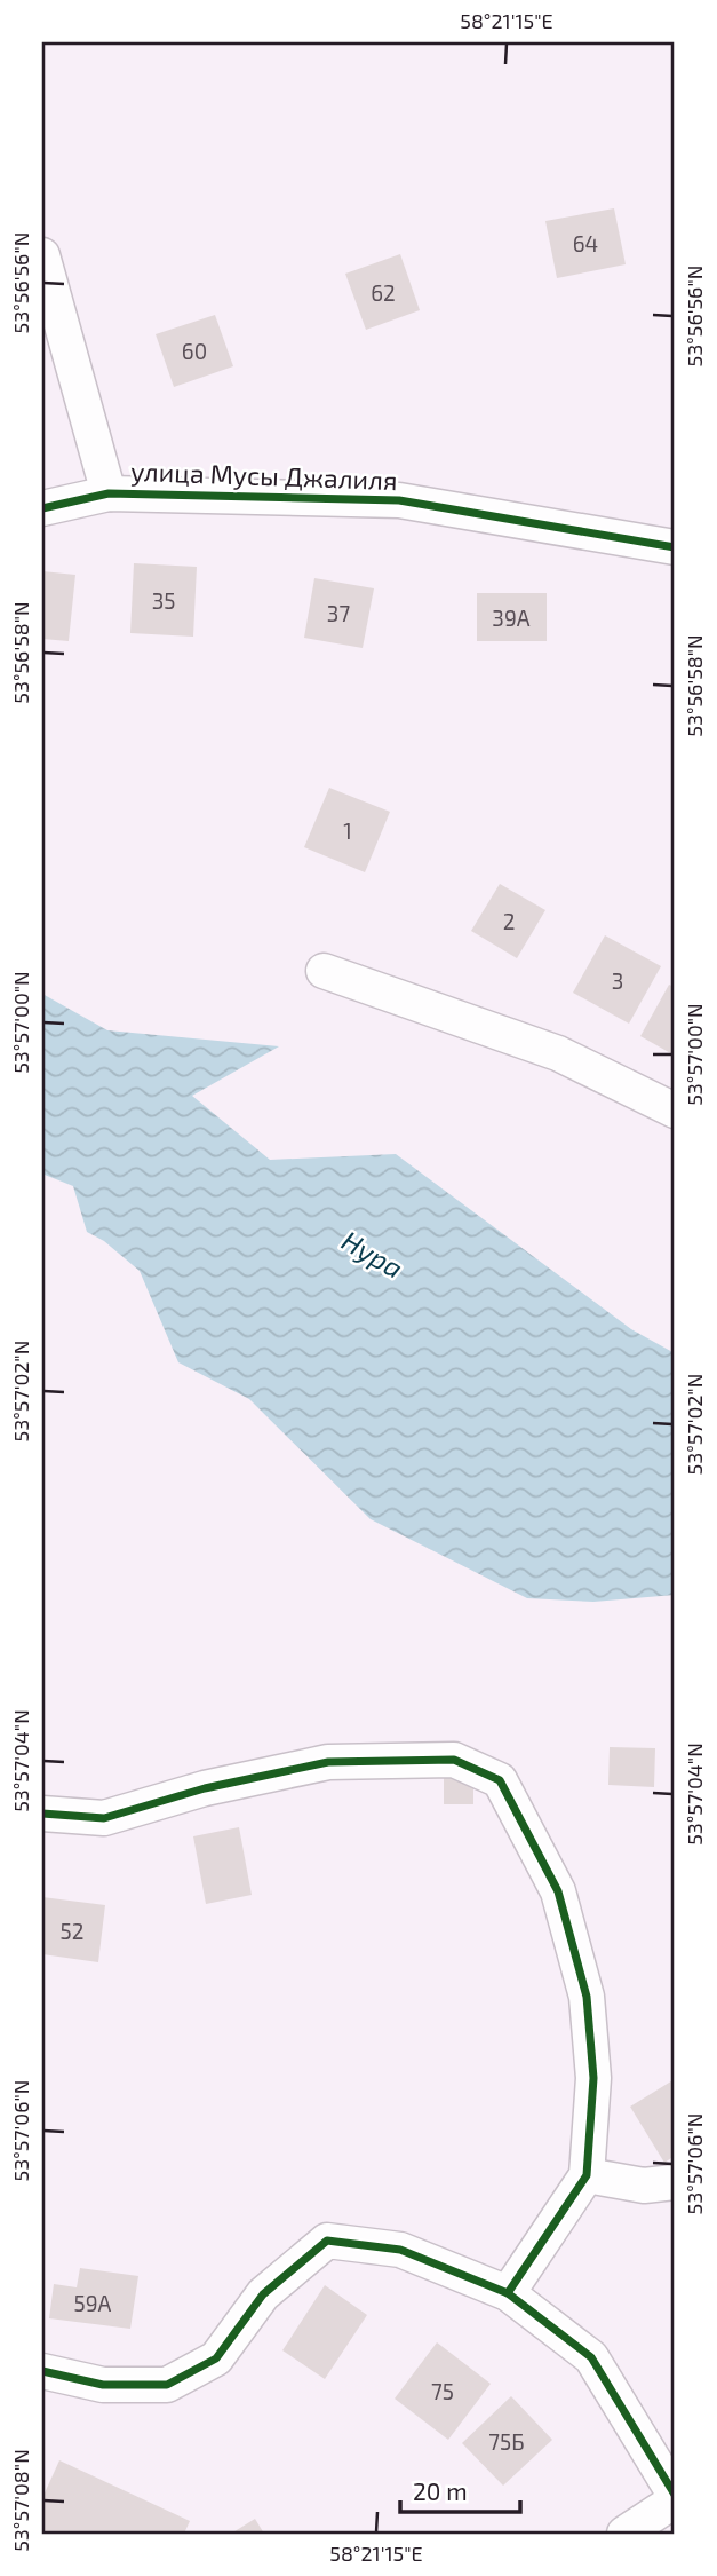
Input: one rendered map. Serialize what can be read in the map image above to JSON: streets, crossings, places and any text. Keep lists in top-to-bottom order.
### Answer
{
  "streets": {
    "street": ["улица Мусы Джалиля"]
  },
  "water": ["Нура"],
  "house_numbers": [
    "64",
    "62",
    "60",
    "35",
    "37",
    "39А",
    "1",
    "2",
    "3",
    "52",
    "59А",
    "75",
    "75Б"
  ],
  "scale_bar": "20 m",
  "coordinates": [
    "58°21'15\"E",
    "53°56'56\"N",
    "53°56'58\"N",
    "53°57'00\"N",
    "53°57'02\"N",
    "53°57'04\"N",
    "53°57'06\"N",
    "53°57'08\"N"
  ]
}
